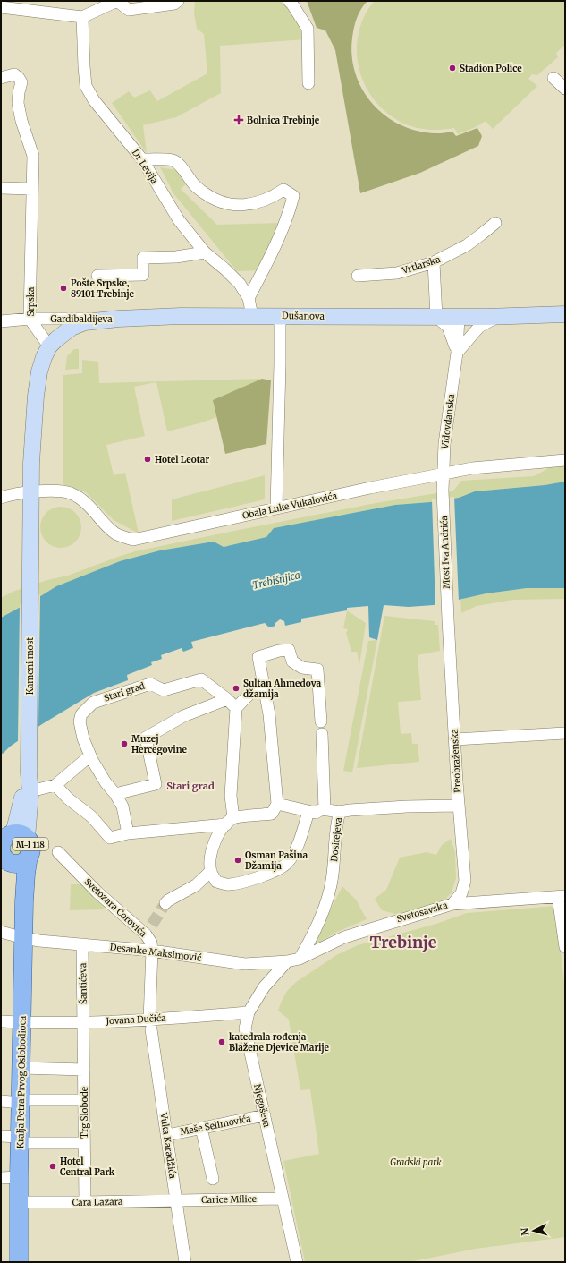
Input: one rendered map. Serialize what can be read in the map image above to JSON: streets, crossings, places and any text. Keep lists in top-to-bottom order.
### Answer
{
  "streets": {
    "main road": ["M-I 118", "Kralja Petra Prvog Oslobodioca"],
    "street": [
      "Dr Levija",
      "Vrtlarska",
      "Srpska",
      "Dušanova",
      "Gardibaldijeva",
      "Vidovdanska",
      "Obala Luke Vukalovića",
      "Most Iva Andrića",
      "Kameni most",
      "Stari grad",
      "Preobraženska",
      "Dositejeva",
      "Svetozara Ćorovića",
      "Svetosavska",
      "Desanke Maksimović",
      "Šantićeva",
      "Jovana Dučića",
      "Njegoševa",
      "Trg Slobode",
      "Meše Selimovića",
      "Vuka Karadžića",
      "Carice Milice",
      "Cara Lazara"
    ]
  },
  "crossings": [
    ["Dr Levija", "Dušanova"],
    ["Srpska", "Dušanova"],
    ["Srpska", "Gardibaldijeva"],
    ["Dušanova", "Gardibaldijeva"],
    ["Dušanova", "Vidovdanska"],
    ["Vidovdanska", "Obala Luke Vukalovića"],
    ["Vidovdanska", "Most Iva Andrića"],
    ["Obala Luke Vukalovića", "Kameni most"],
    ["Most Iva Andrića", "Preobraženska"],
    ["Kameni most", "M-I 118"],
    ["Preobraženska", "Dositejeva"],
    ["Preobraženska", "Svetosavska"],
    ["Dositejeva", "Svetosavska"],
    ["M-I 118", "Kralja Petra Prvog Oslobodioca"],
    ["Svetozara Ćorovića", "Desanke Maksimović"],
    ["Svetozara Ćorovića", "Vuka Karadžića"],
    ["Svetosavska", "Desanke Maksimović"],
    ["Svetosavska", "Njegoševa"],
    ["Desanke Maksimović", "Šantićeva"],
    ["Desanke Maksimović", "Kralja Petra Prvog Oslobodioca"],
    ["Desanke Maksimović", "Njegoševa"],
    ["Desanke Maksimović", "Vuka Karadžića"],
    ["Šantićeva", "Jovana Dučića"],
    ["Šantićeva", "Trg Slobode"],
    ["Jovana Dučića", "Kralja Petra Prvog Oslobodioca"],
    ["Jovana Dučića", "Njegoševa"],
    ["Jovana Dučića", "Trg Slobode"],
    ["Jovana Dučića", "Vuka Karadžića"],
    ["Kralja Petra Prvog Oslobodioca", "Cara Lazara"],
    ["Njegoševa", "Meše Selimovića"],
    ["Njegoševa", "Carice Milice"],
    ["Trg Slobode", "Cara Lazara"],
    ["Meše Selimovića", "Vuka Karadžića"],
    ["Vuka Karadžića", "Carice Milice"],
    ["Vuka Karadžića", "Cara Lazara"],
    ["Carice Milice", "Cara Lazara"]
  ],
  "districts": ["Stari grad", "Trebinje"],
  "water": ["Trebišnjica"],
  "parks": ["Gradski park"],
  "places": {
    "other": [
      "Stadion Police",
      "Pošte Srpske, 89101 Trebinje",
      "Hotel Leotar",
      "Sultan Ahmedova džamija",
      "Muzej Hercegovine",
      "Osman Pašina Džamija",
      "katedrala rođenja Blažene Djevice Marije",
      "Hotel Central Park"
    ],
    "health": ["Bolnica Trebinje"]
  },
  "north": "left"
}
